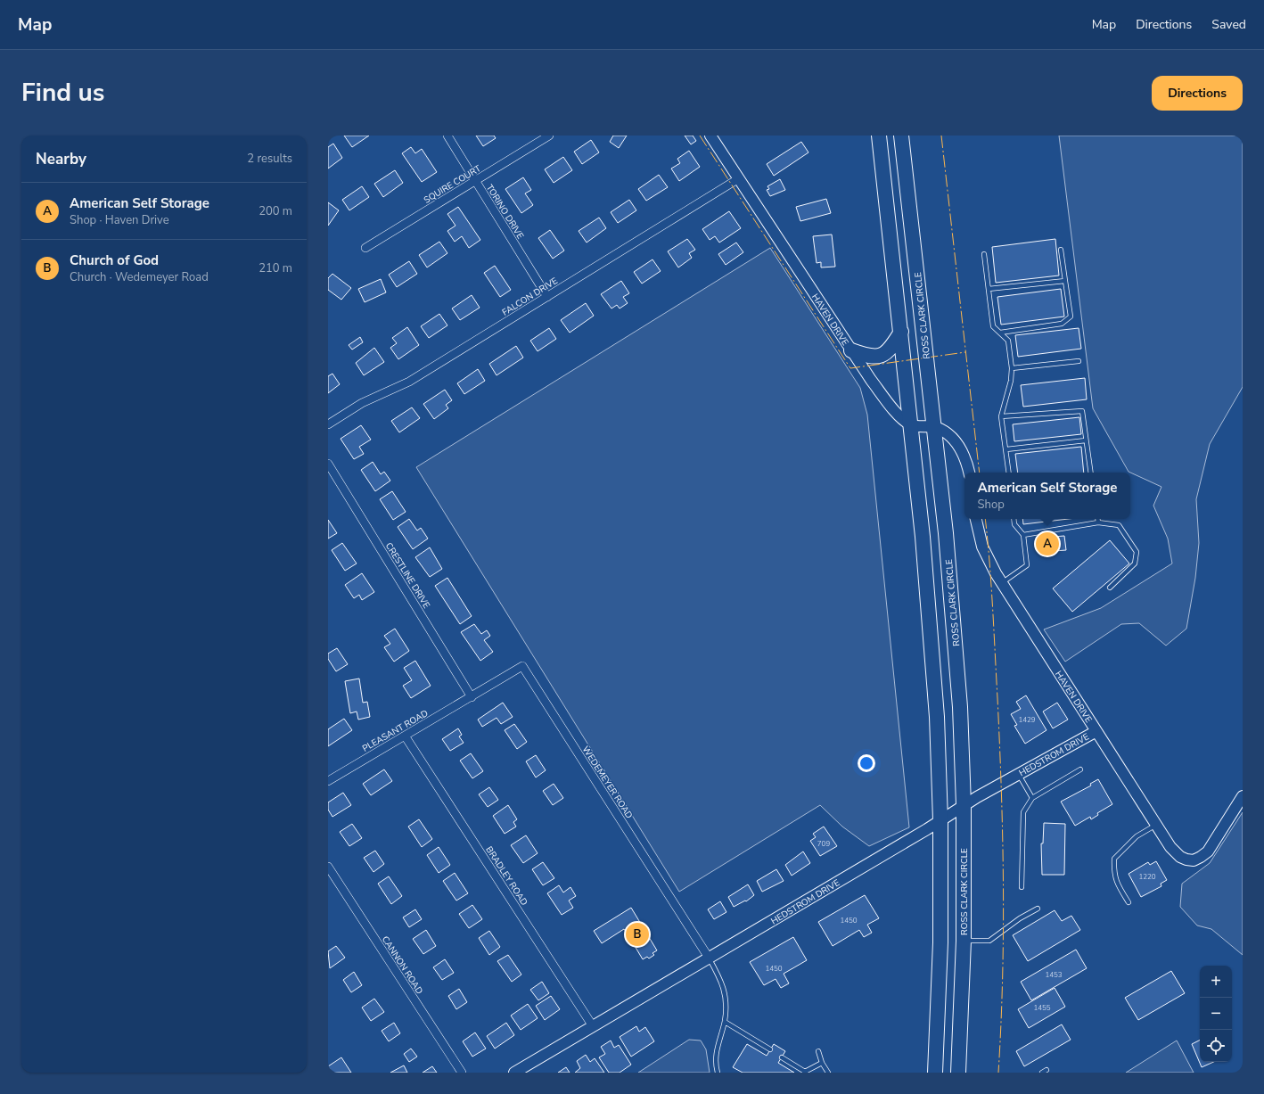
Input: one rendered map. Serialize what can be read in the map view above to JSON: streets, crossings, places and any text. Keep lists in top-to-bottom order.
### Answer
{
  "streets": {
    "highway": ["ROSS CLARK CIRCLE"],
    "street": [
      "SQUIRE COURT",
      "TORINO DRIVE",
      "FALCON DRIVE",
      "HAVEN DRIVE",
      "CRESTLINE DRIVE",
      "PLEASANT ROAD",
      "HEDSTROM DRIVE",
      "WEDEMEYER ROAD",
      "BRADLEY ROAD",
      "CANNON ROAD"
    ]
  },
  "crossings": [
    ["SQUIRE COURT", "TORINO DRIVE"],
    ["TORINO DRIVE", "FALCON DRIVE"],
    ["FALCON DRIVE", "HAVEN DRIVE"],
    ["ROSS CLARK CIRCLE", "HEDSTROM DRIVE"],
    ["HAVEN DRIVE", "HEDSTROM DRIVE"],
    ["CRESTLINE DRIVE", "PLEASANT ROAD"],
    ["CRESTLINE DRIVE", "WEDEMEYER ROAD"],
    ["PLEASANT ROAD", "WEDEMEYER ROAD"],
    ["PLEASANT ROAD", "BRADLEY ROAD"],
    ["HEDSTROM DRIVE", "WEDEMEYER ROAD"],
    ["HEDSTROM DRIVE", "BRADLEY ROAD"]
  ],
  "house_numbers": [
    "1429",
    "709",
    "1220",
    "1450",
    "1450",
    "1453",
    "1455"
  ],
  "page": {
    "header": "Map",
    "nav": ["Map", "Directions", "Saved"],
    "title": "Find us",
    "buttons": "Directions",
    "heading": ["Nearby", "2 results"],
    "list": [
      {
        "mark": "A",
        "name": "American Self Storage",
        "note": "Shop · Haven Drive",
        "value": "200 m"
      },
      {
        "mark": "B",
        "name": "Church of God",
        "note": "Church · Wedemeyer Road",
        "value": "210 m"
      }
    ],
    "popup": ["American Self Storage", "Shop"],
    "pins": ["A", "B"],
    "map_buttons": ["+", "−"]
  }
}
